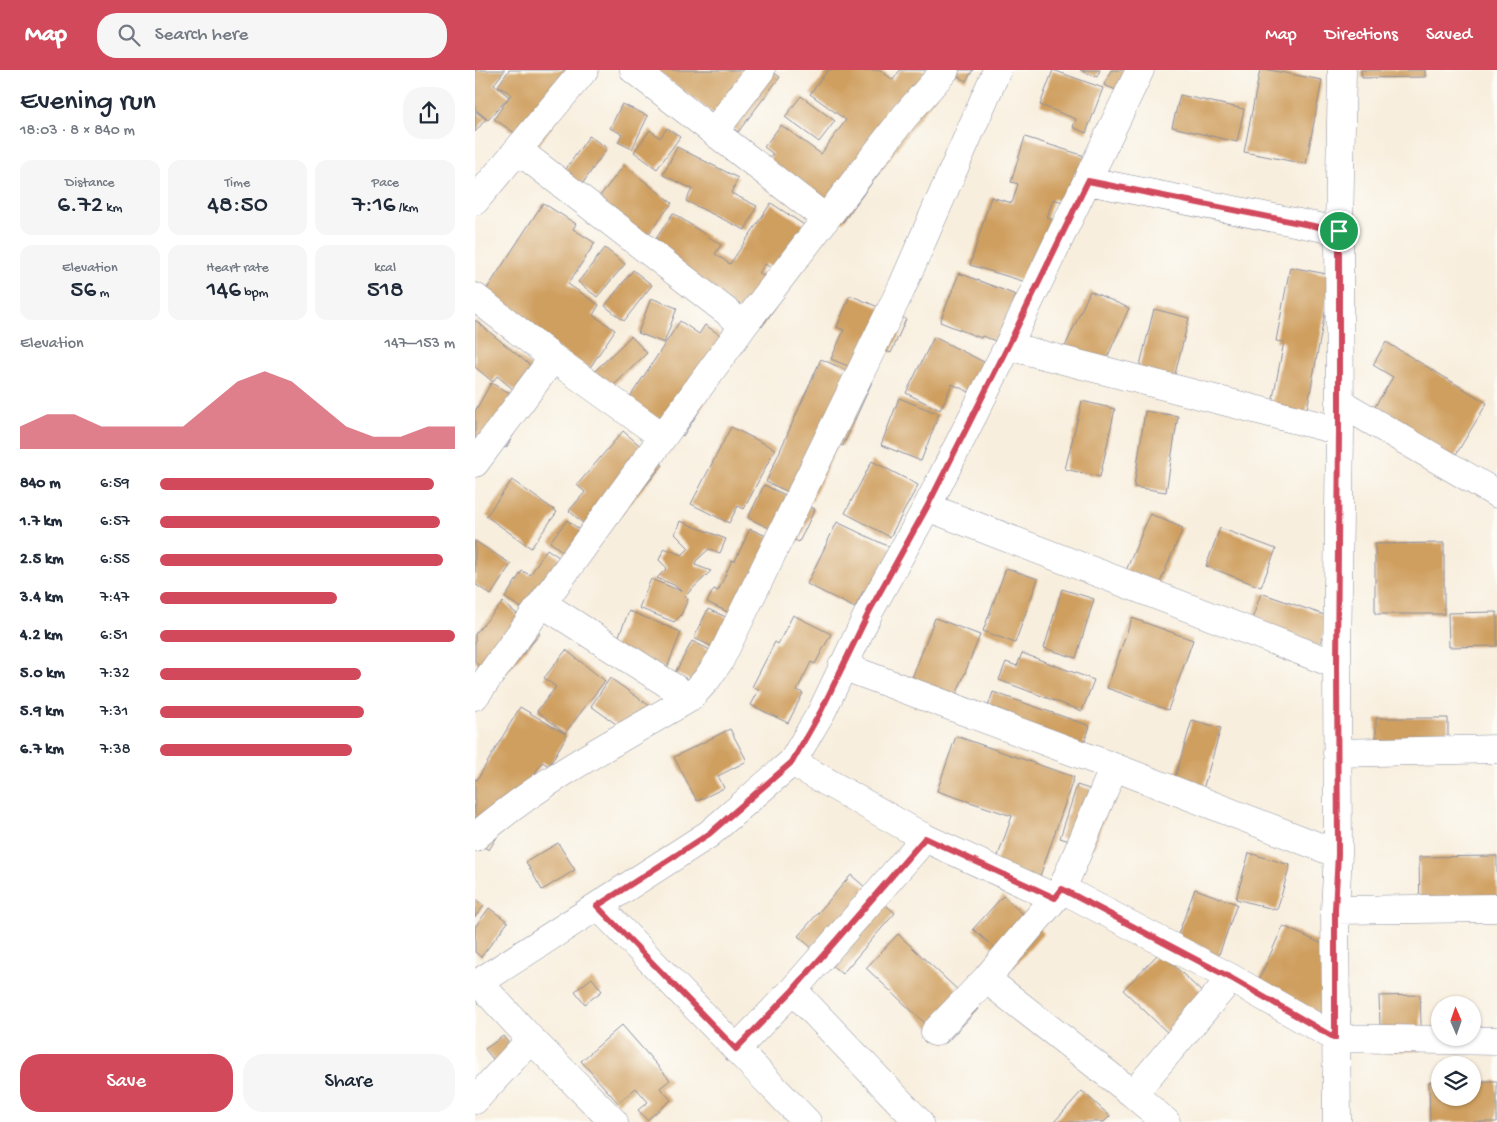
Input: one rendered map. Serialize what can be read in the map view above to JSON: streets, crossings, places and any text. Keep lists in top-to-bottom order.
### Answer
{
  "north": "top",
  "page": {
    "header": "Map",
    "search": "Search here",
    "nav": ["Map", "Directions", "Saved"],
    "heading": ["Evening run", "18:03 · 8 × 840 m"],
    "stats": [
      ["Distance", "6.72 km"],
      ["Time", "48:50"],
      ["Pace", "7:16 /km"],
      ["Elevation", "56 m"],
      ["Heart rate", "146 bpm"],
      ["kcal", "518"]
    ],
    "chart": ["Elevation", "147–153 m"],
    "list": [
      {
        "name": "840 m",
        "note": "6:59"
      },
      {
        "name": "1.7 km",
        "note": "6:57"
      },
      {
        "name": "2.5 km",
        "note": "6:55"
      },
      {
        "name": "3.4 km",
        "note": "7:47"
      },
      {
        "name": "4.2 km",
        "note": "6:51"
      },
      {
        "name": "5.0 km",
        "note": "7:32"
      },
      {
        "name": "5.9 km",
        "note": "7:31"
      },
      {
        "name": "6.7 km",
        "note": "7:38"
      }
    ],
    "buttons": ["Save", "Share"]
  }
}
